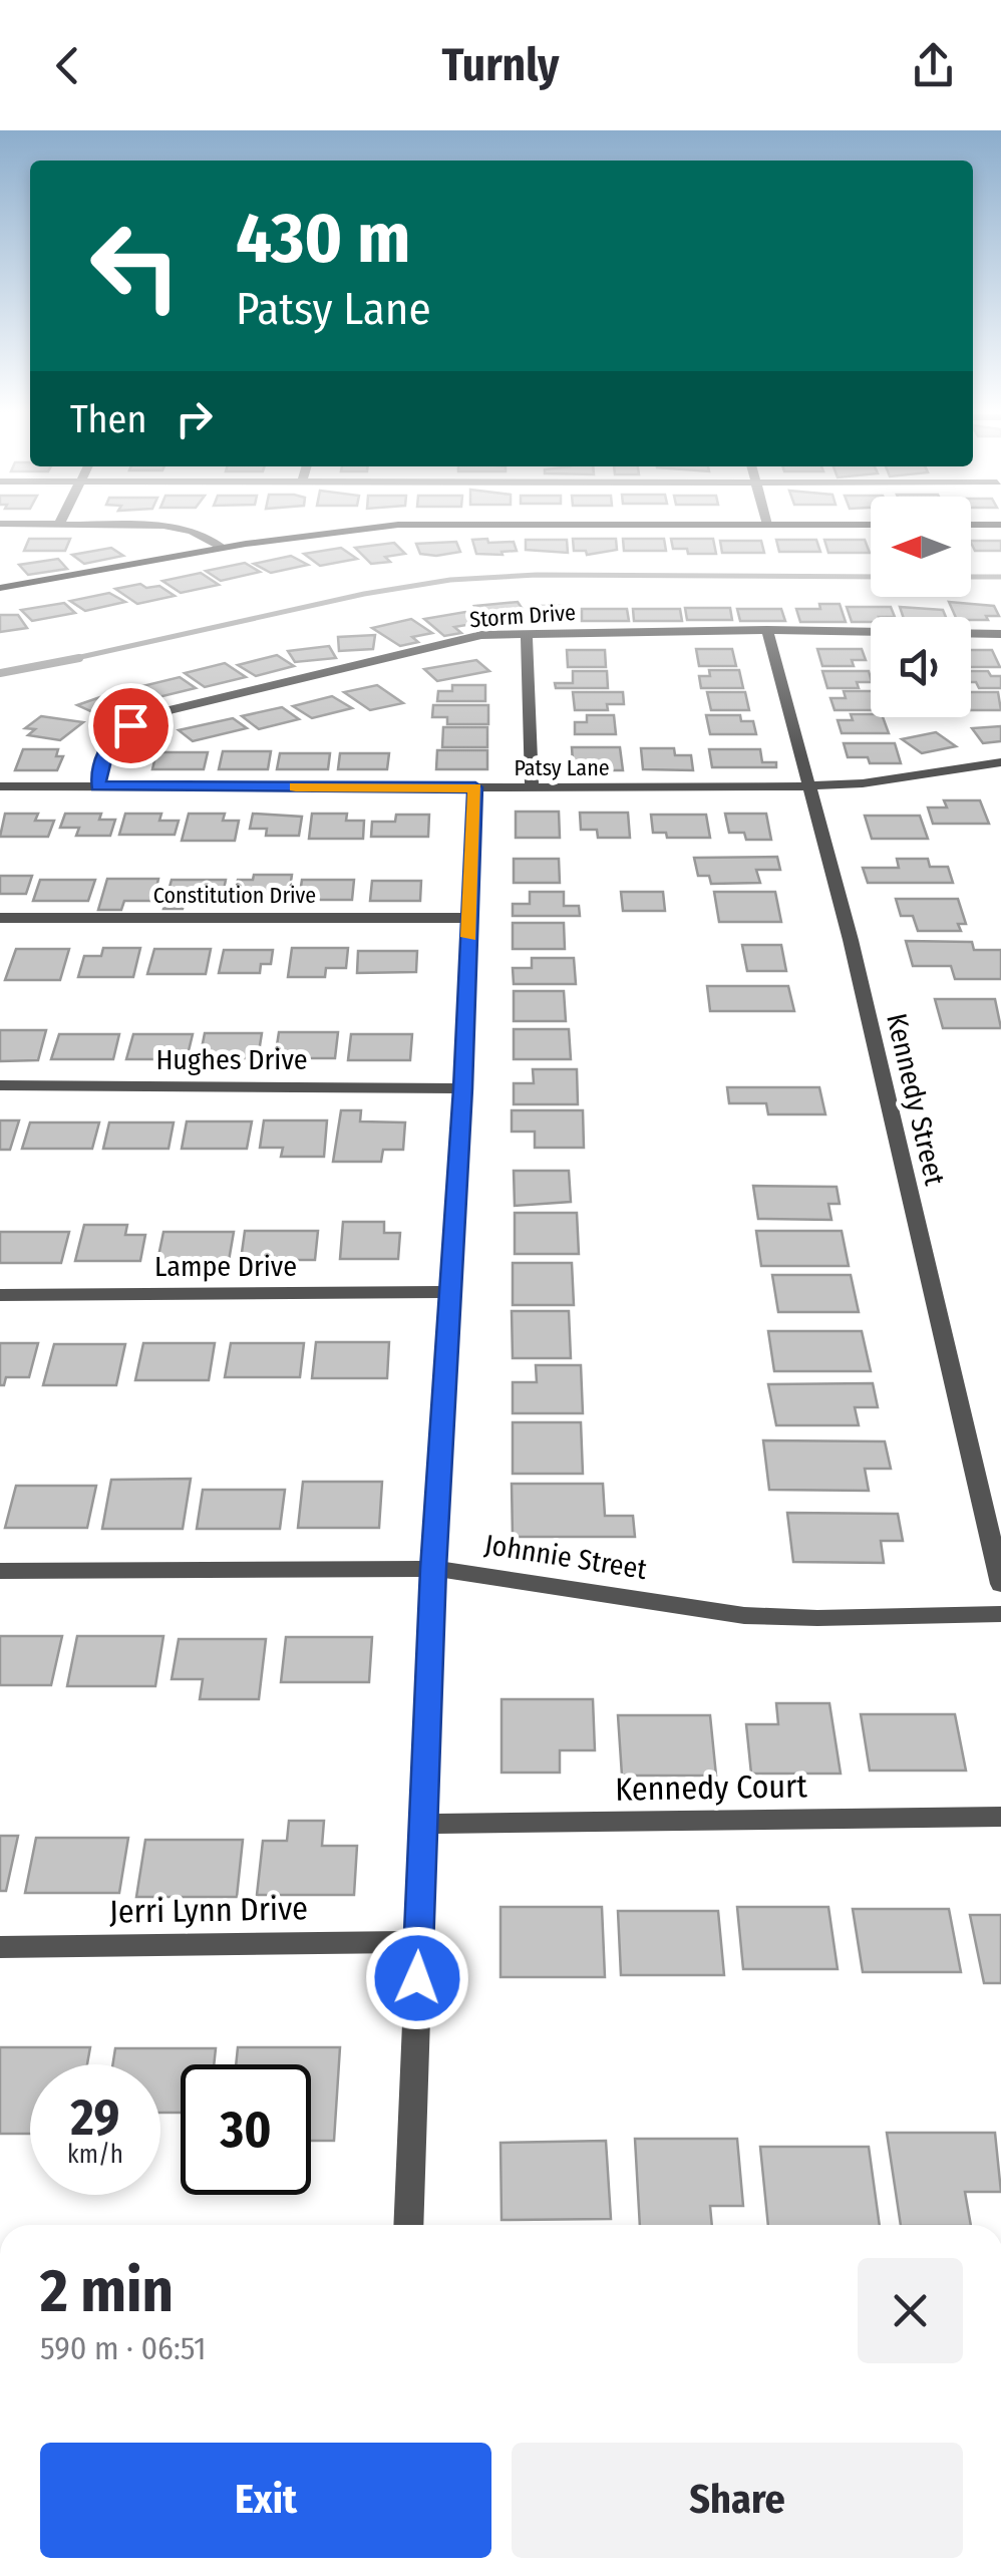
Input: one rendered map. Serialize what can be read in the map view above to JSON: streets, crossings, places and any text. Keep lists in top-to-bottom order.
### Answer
{
  "streets": {
    "street": [
      "Storm Drive",
      "Patsy Lane",
      "Constitution Drive",
      "Hughes Drive",
      "Kennedy Street",
      "Lampe Drive",
      "Johnnie Street",
      "Kennedy Court",
      "Jerri Lynn Drive"
    ]
  },
  "crossings": [
    ["Storm Drive", "Patsy Lane"],
    ["Storm Drive", "Kennedy Street"],
    ["Patsy Lane", "Kennedy Street"]
  ],
  "north": "left",
  "page": {
    "header": "Turnly",
    "turn": ["430 m", "Patsy Lane"],
    "then": "Then",
    "speed": "29 km/h",
    "limit": "30",
    "heading": ["2 min", "590 m · 06:51"],
    "buttons": ["Exit", "Share"]
  }
}
